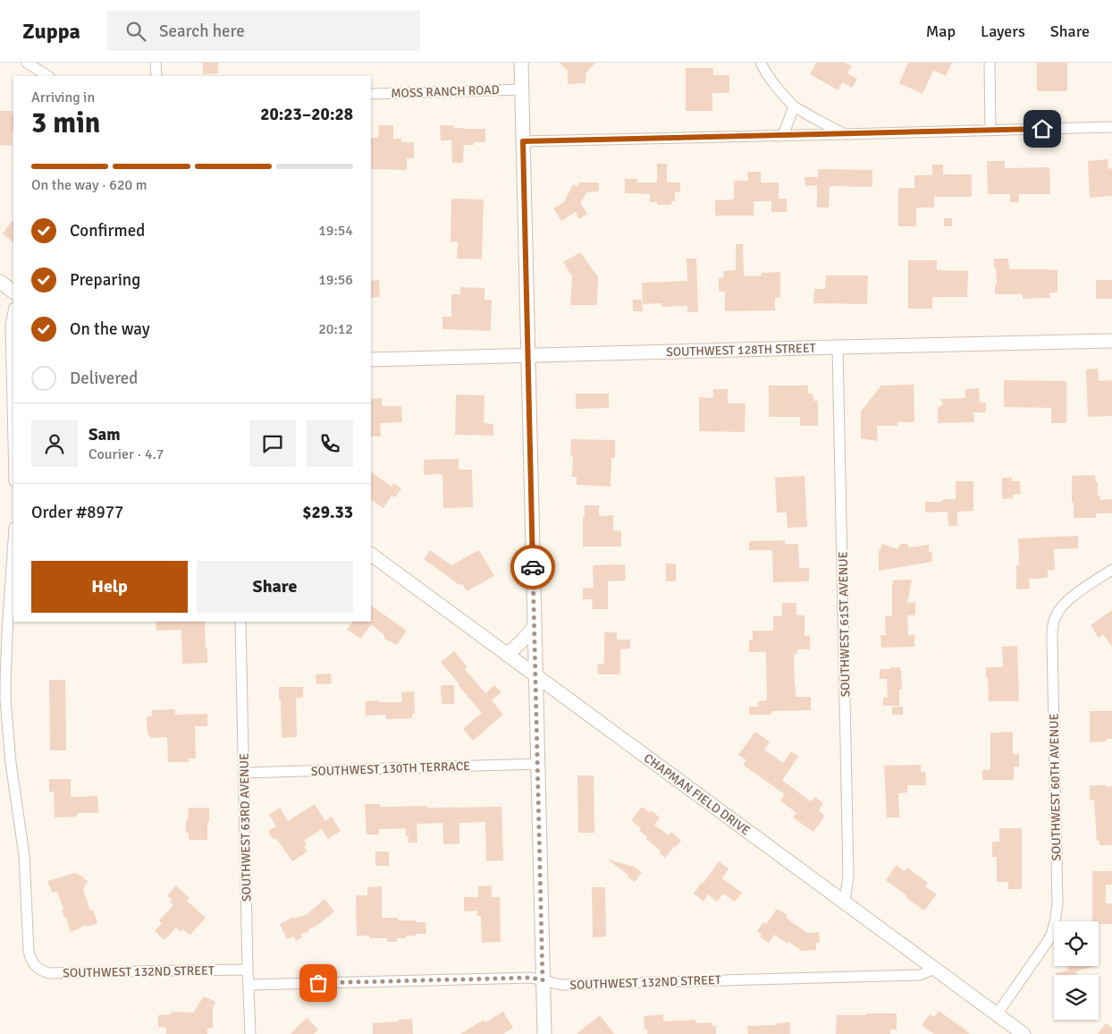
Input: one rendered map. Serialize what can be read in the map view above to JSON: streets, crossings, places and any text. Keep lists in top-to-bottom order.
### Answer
{
  "streets": {
    "street": [
      "MOSS RANCH ROAD",
      "SOUTHWEST 128TH STREET",
      "SOUTHWEST 61ST AVENUE",
      "SOUTHWEST 130TH TERRACE",
      "SOUTHWEST 60TH AVENUE",
      "CHAPMAN FIELD DRIVE",
      "SOUTHWEST 63RD AVENUE",
      "SOUTHWEST 132ND STREET"
    ]
  },
  "crossings": [
    ["SOUTHWEST 128TH STREET", "SOUTHWEST 61ST AVENUE"],
    ["SOUTHWEST 61ST AVENUE", "CHAPMAN FIELD DRIVE"],
    ["SOUTHWEST 130TH TERRACE", "SOUTHWEST 63RD AVENUE"],
    ["SOUTHWEST 60TH AVENUE", "CHAPMAN FIELD DRIVE"],
    ["CHAPMAN FIELD DRIVE", "SOUTHWEST 132ND STREET"],
    ["SOUTHWEST 63RD AVENUE", "SOUTHWEST 132ND STREET"]
  ],
  "page": {
    "header": "Zuppa",
    "search": "Search here",
    "nav": ["Map", "Layers", "Share"],
    "heading": ["3 min", "Arriving in", "20:23–20:28"],
    "panel": [
      "Sam",
      "Courier · 4.7",
      "Order #8977",
      "$29.33"
    ],
    "bar": "On the way · 620 m",
    "list": [
      ["Confirmed", "19:54"],
      ["Preparing", "19:56"],
      ["On the way", "20:12"],
      "Delivered"
    ],
    "buttons": ["Help", "Share"]
  }
}
